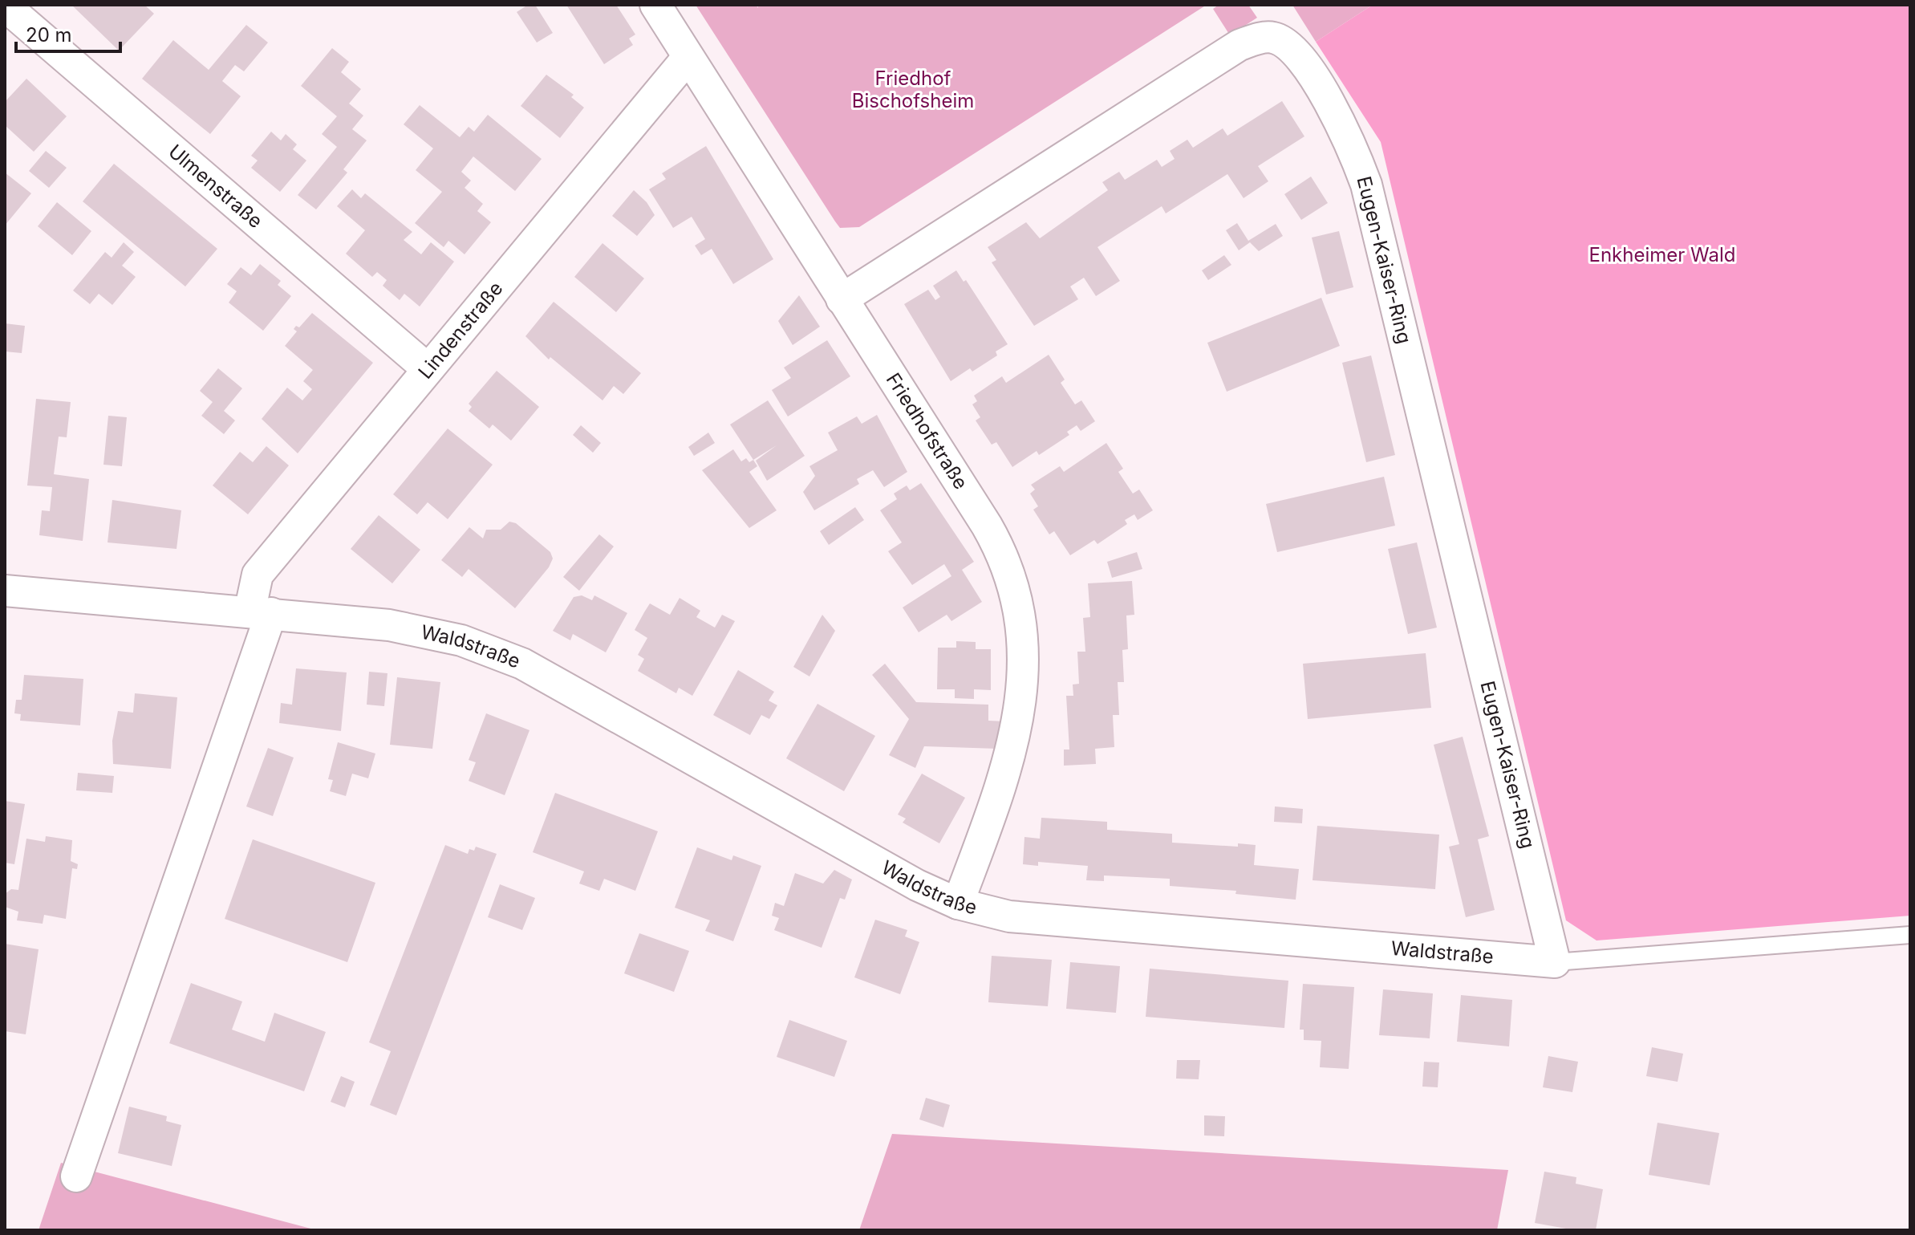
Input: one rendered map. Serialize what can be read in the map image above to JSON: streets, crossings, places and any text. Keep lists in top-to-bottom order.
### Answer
{
  "streets": {
    "street": [
      "Ulmenstraße",
      "Eugen-Kaiser-Ring",
      "Lindenstraße",
      "Friedhofstraße",
      "Waldstraße"
    ]
  },
  "crossings": [
    ["Ulmenstraße", "Lindenstraße"],
    ["Eugen-Kaiser-Ring", "Friedhofstraße"],
    ["Eugen-Kaiser-Ring", "Waldstraße"],
    ["Lindenstraße", "Friedhofstraße"],
    ["Lindenstraße", "Waldstraße"],
    ["Friedhofstraße", "Waldstraße"]
  ],
  "parks": ["Friedhof Bischofsheim", "Enkheimer Wald"],
  "scale_bar": "20 m"
}
